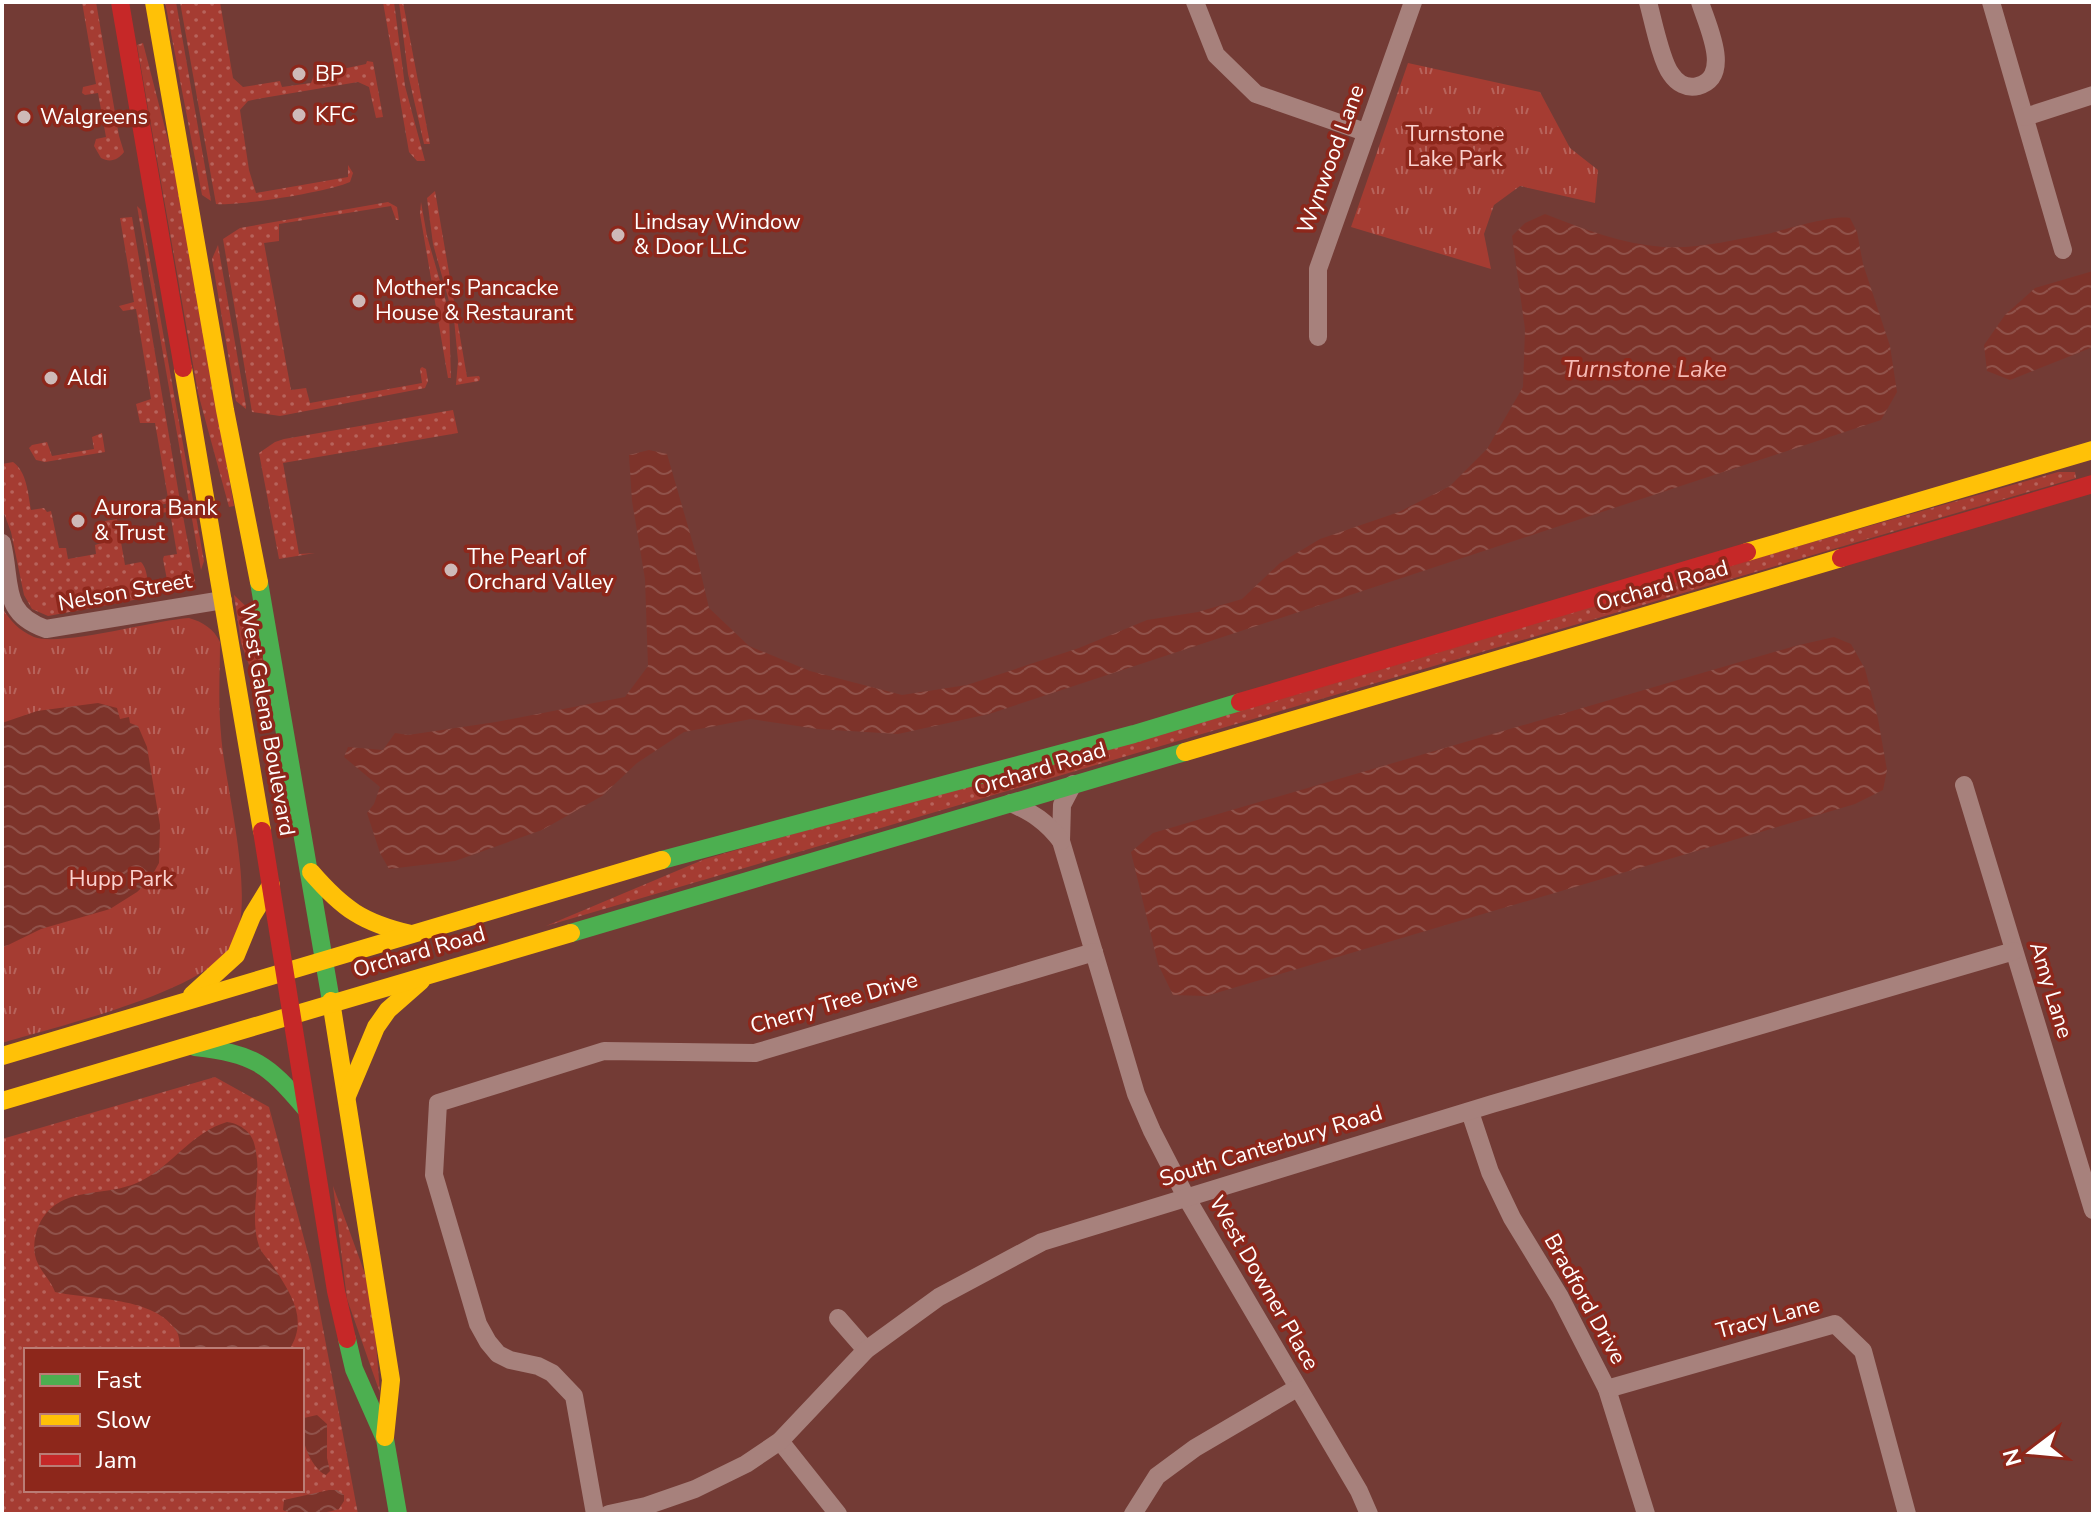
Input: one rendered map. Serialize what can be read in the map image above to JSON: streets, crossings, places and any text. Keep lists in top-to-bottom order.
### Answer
{
  "streets": {
    "main road": ["Orchard Road", "West Galena Boulevard"],
    "street": [
      "Wynwood Lane",
      "Nelson Street",
      "Amy Lane",
      "Cherry Tree Drive",
      "South Canterbury Road",
      "West Downer Place",
      "Bradford Drive",
      "Tracy Lane"
    ]
  },
  "crossings": [
    ["Orchard Road", "West Galena Boulevard"],
    ["Orchard Road", "West Downer Place"],
    ["Nelson Street", "West Galena Boulevard"],
    ["Amy Lane", "South Canterbury Road"],
    ["Cherry Tree Drive", "West Downer Place"],
    ["South Canterbury Road", "West Downer Place"],
    ["South Canterbury Road", "Bradford Drive"],
    ["Bradford Drive", "Tracy Lane"]
  ],
  "water": ["Turnstone Lake"],
  "parks": ["Turnstone Lake Park", "Hupp Park"],
  "places": [
    "BP",
    "KFC",
    "Walgreens",
    "Lindsay Window & Door LLC",
    "Mother's Pancacke House & Restaurant",
    "Aldi",
    "Aurora Bank & Trust",
    "The Pearl of Orchard Valley"
  ],
  "legend": ["Fast", "Slow", "Jam"],
  "north": "left"
}
